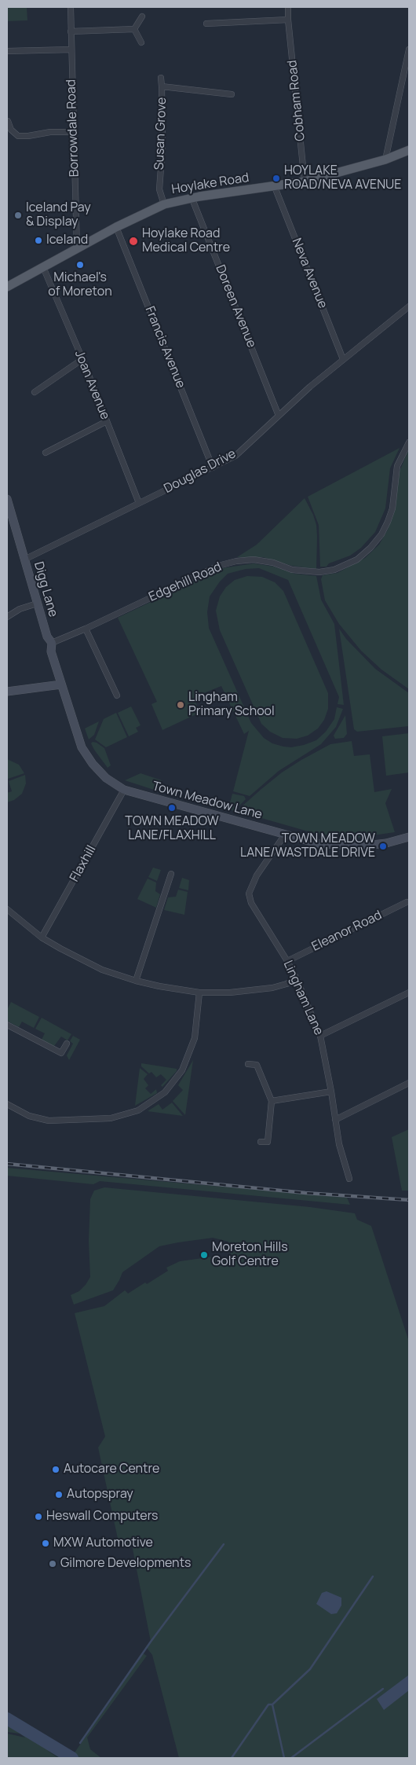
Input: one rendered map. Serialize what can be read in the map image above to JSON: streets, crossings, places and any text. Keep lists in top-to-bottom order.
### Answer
{
  "streets": {
    "main road": ["Hoylake Road"],
    "street": [
      "Cobham Road",
      "Borrowdale Road",
      "Susan Grove",
      "Neva Avenue",
      "Doreen Avenue",
      "Francis Avenue",
      "Joan Avenue",
      "Douglas Drive",
      "Edgehill Road",
      "Digg Lane",
      "Town Meadow Lane",
      "Flaxhill",
      "Eleanor Road",
      "Lingham Lane"
    ]
  },
  "crossings": [
    ["Cobham Road", "Hoylake Road"],
    ["Borrowdale Road", "Hoylake Road"],
    ["Susan Grove", "Hoylake Road"],
    ["Hoylake Road", "Neva Avenue"],
    ["Hoylake Road", "Doreen Avenue"],
    ["Hoylake Road", "Francis Avenue"],
    ["Hoylake Road", "Joan Avenue"],
    ["Neva Avenue", "Douglas Drive"],
    ["Doreen Avenue", "Douglas Drive"],
    ["Francis Avenue", "Douglas Drive"],
    ["Joan Avenue", "Douglas Drive"],
    ["Douglas Drive", "Digg Lane"],
    ["Edgehill Road", "Digg Lane"],
    ["Digg Lane", "Town Meadow Lane"],
    ["Town Meadow Lane", "Flaxhill"],
    ["Town Meadow Lane", "Lingham Lane"],
    ["Eleanor Road", "Lingham Lane"]
  ],
  "places": [
    "HOYLAKE ROAD/NEVA AVENUE",
    "Iceland Pay & Display",
    "Iceland",
    "Hoylake Road Medical Centre",
    "Michael's of Moreton",
    "Lingham Primary School",
    "TOWN MEADOW LANE/FLAXHILL",
    "TOWN MEADOW LANE/WASTDALE DRIVE",
    "Moreton Hills Golf Centre",
    "Autocare Centre",
    "Autopspray",
    "Heswall Computers",
    "MXW Automotive",
    "Gilmore Developments"
  ]
}
